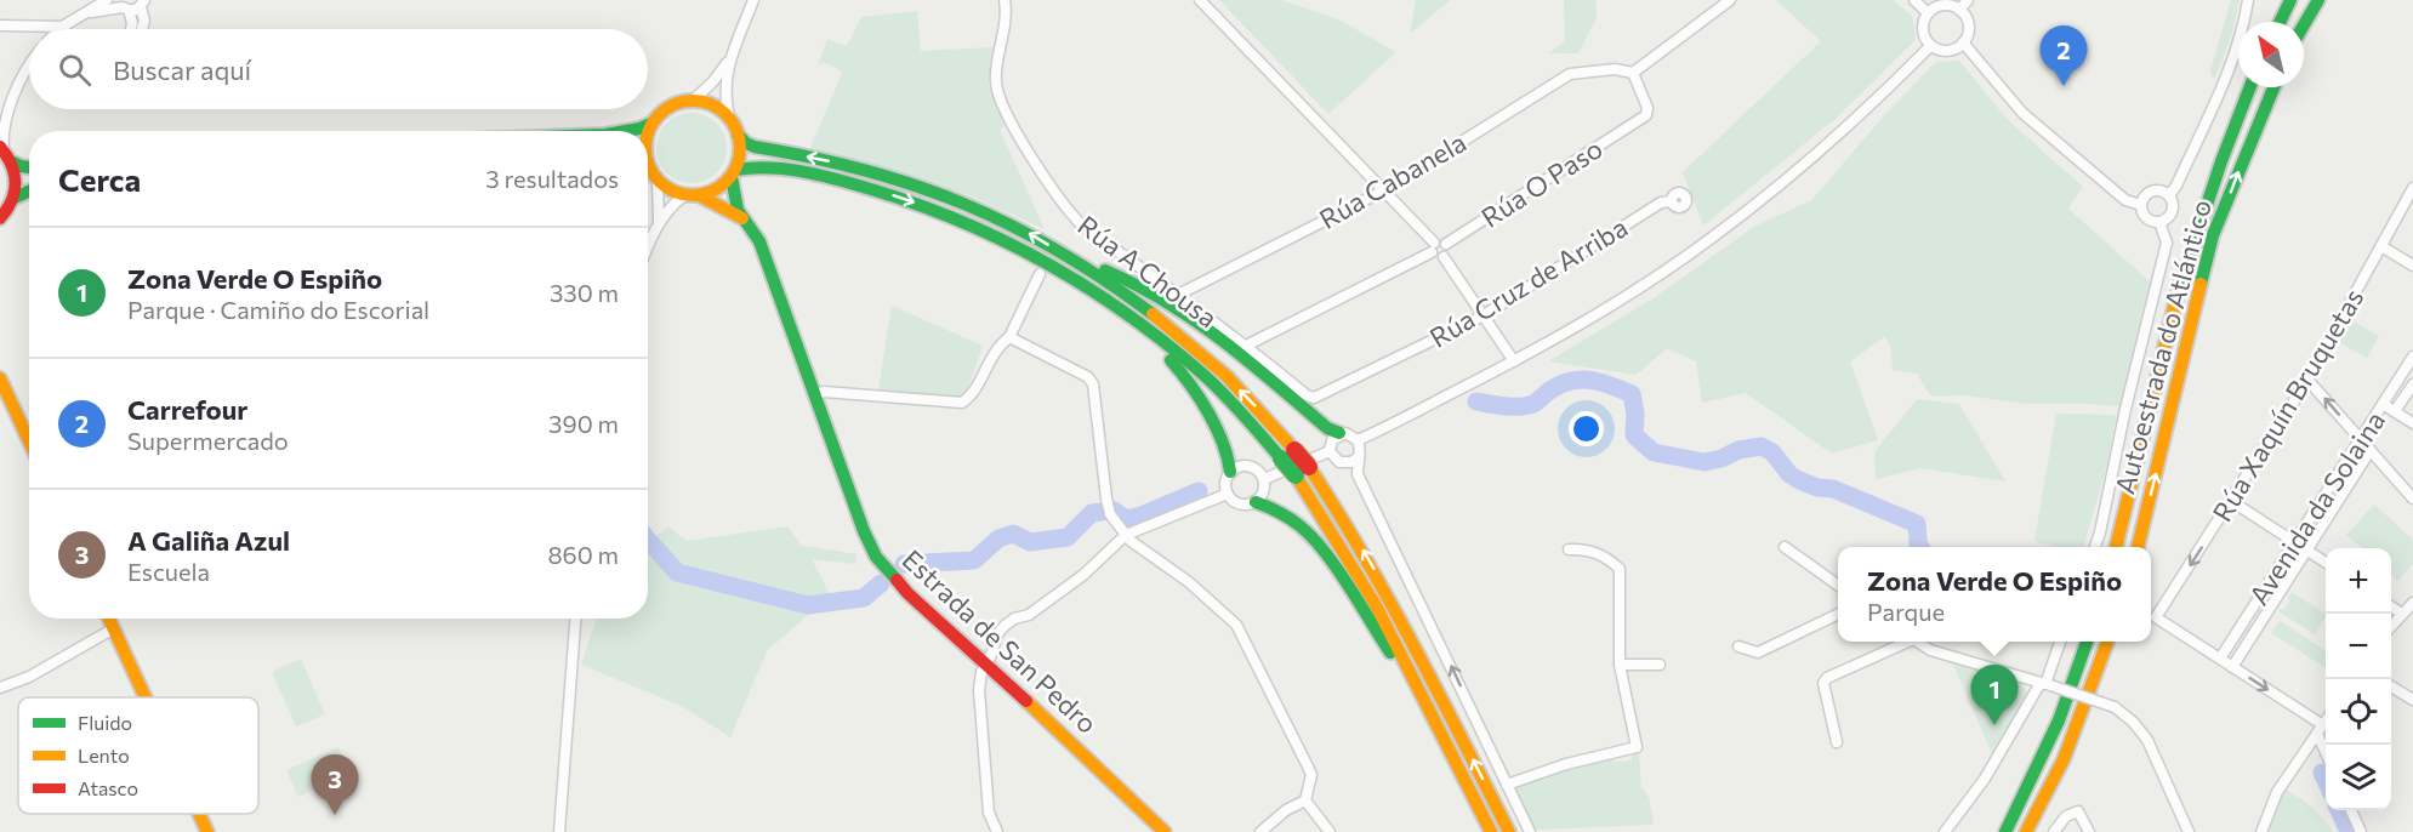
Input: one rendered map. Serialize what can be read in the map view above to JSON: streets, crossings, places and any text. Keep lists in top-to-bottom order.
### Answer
{
  "streets": {
    "main road": ["Autoestrada do Atlántico", "Estrada de San Pedro"],
    "street": [
      "Rúa Cabanela",
      "Rúa O Paso",
      "Rúa A Chousa",
      "Rúa Cruz de Arriba",
      "Rúa Xaquín Bruquetas",
      "Avenida da Solaina"
    ]
  },
  "crossings": [
    ["Rúa Cabanela", "Rúa O Paso"],
    ["Rúa Cabanela", "Rúa A Chousa"],
    ["Rúa A Chousa", "Rúa Cruz de Arriba"],
    ["Rúa Xaquín Bruquetas", "Avenida da Solaina"]
  ],
  "legend": ["Fluido", "Lento", "Atasco"],
  "north": "top left",
  "page": {
    "pins": ["2", "1", "3"],
    "search": "Buscar aquí",
    "heading": ["Cerca", "3 resultados"],
    "list": [
      {
        "mark": "1",
        "name": "Zona Verde O Espiño",
        "note": "Parque · Camiño do Escorial",
        "value": "330 m"
      },
      {
        "mark": "2",
        "name": "Carrefour",
        "note": "Supermercado",
        "value": "390 m"
      },
      {
        "mark": "3",
        "name": "A Galiña Azul",
        "note": "Escuela",
        "value": "860 m"
      }
    ],
    "popup": ["Zona Verde O Espiño", "Parque"],
    "map_buttons": ["+", "−"]
  }
}
